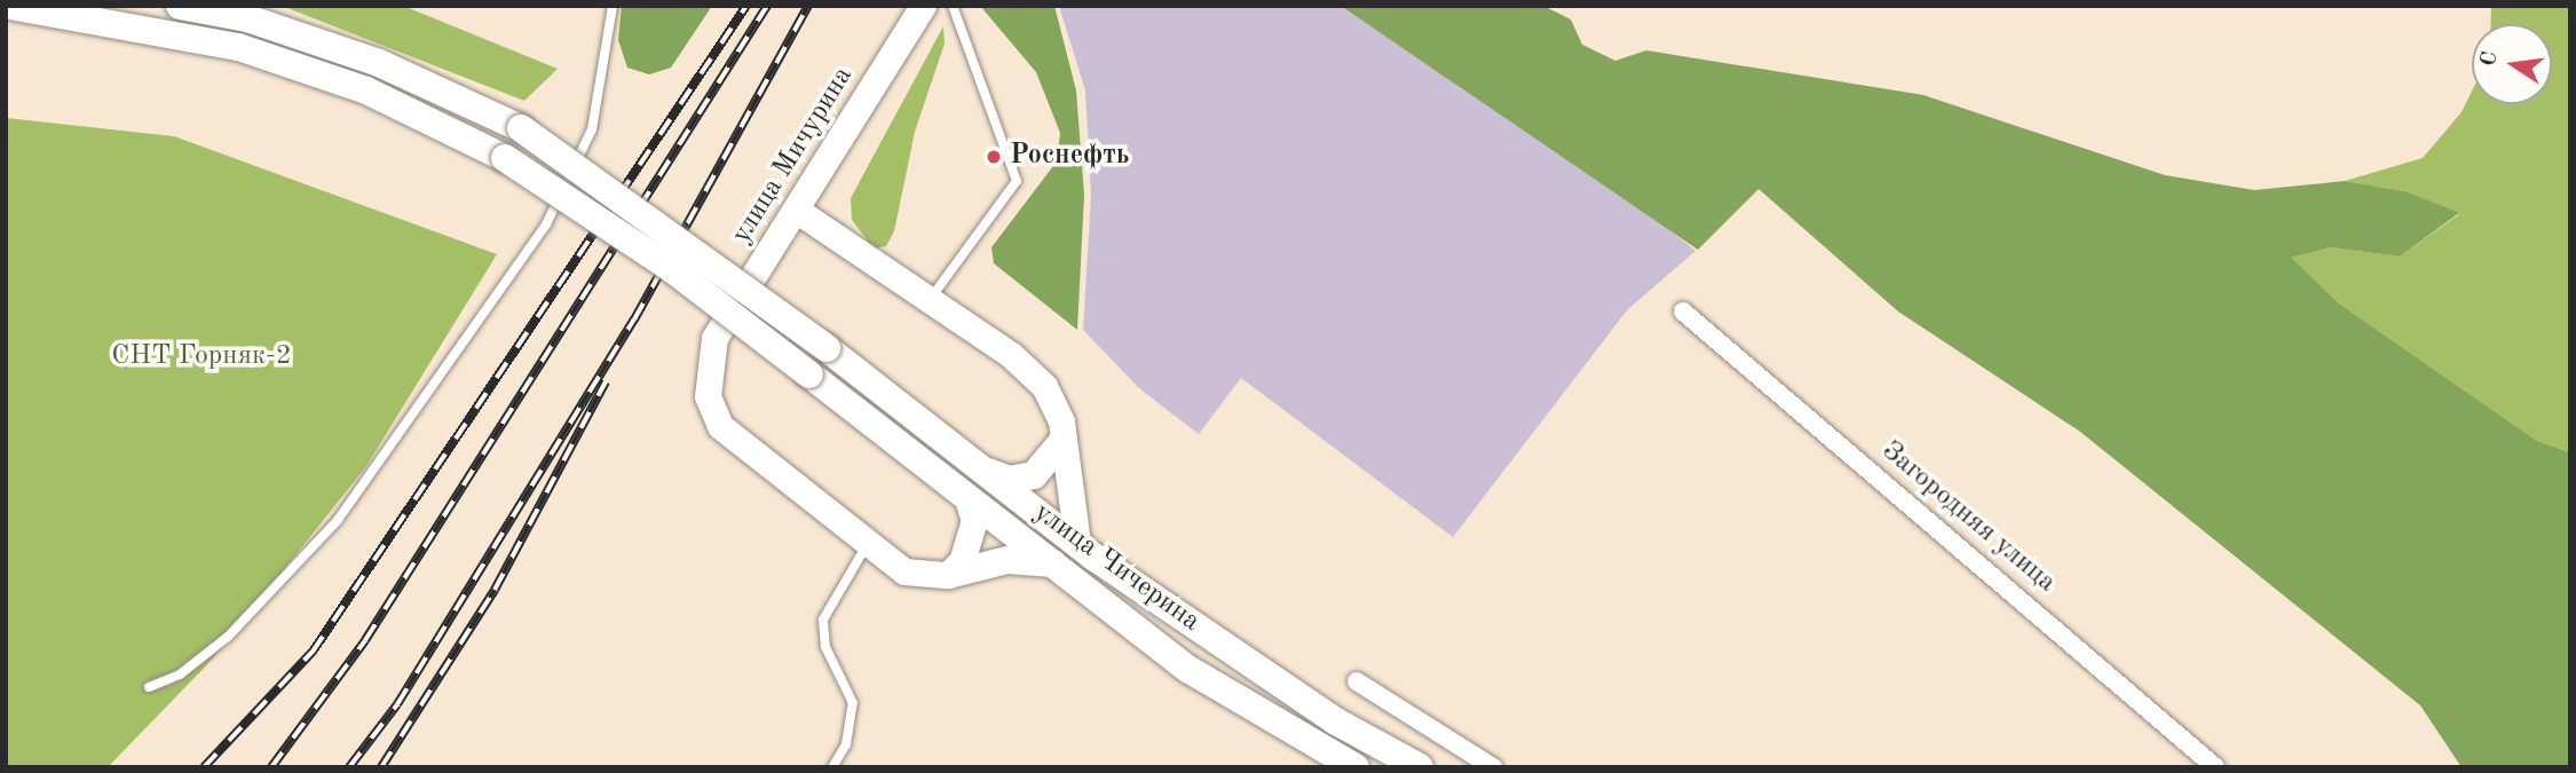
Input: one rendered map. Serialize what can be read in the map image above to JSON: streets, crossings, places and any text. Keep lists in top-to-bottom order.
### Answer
{
  "streets": {
    "main road": ["улица Мичурина", "улица Чичерина"],
    "street": ["Загородняя улица"]
  },
  "parks": ["СНТ Горняк-2"],
  "places": ["Роснефть"],
  "north": "left"
}
